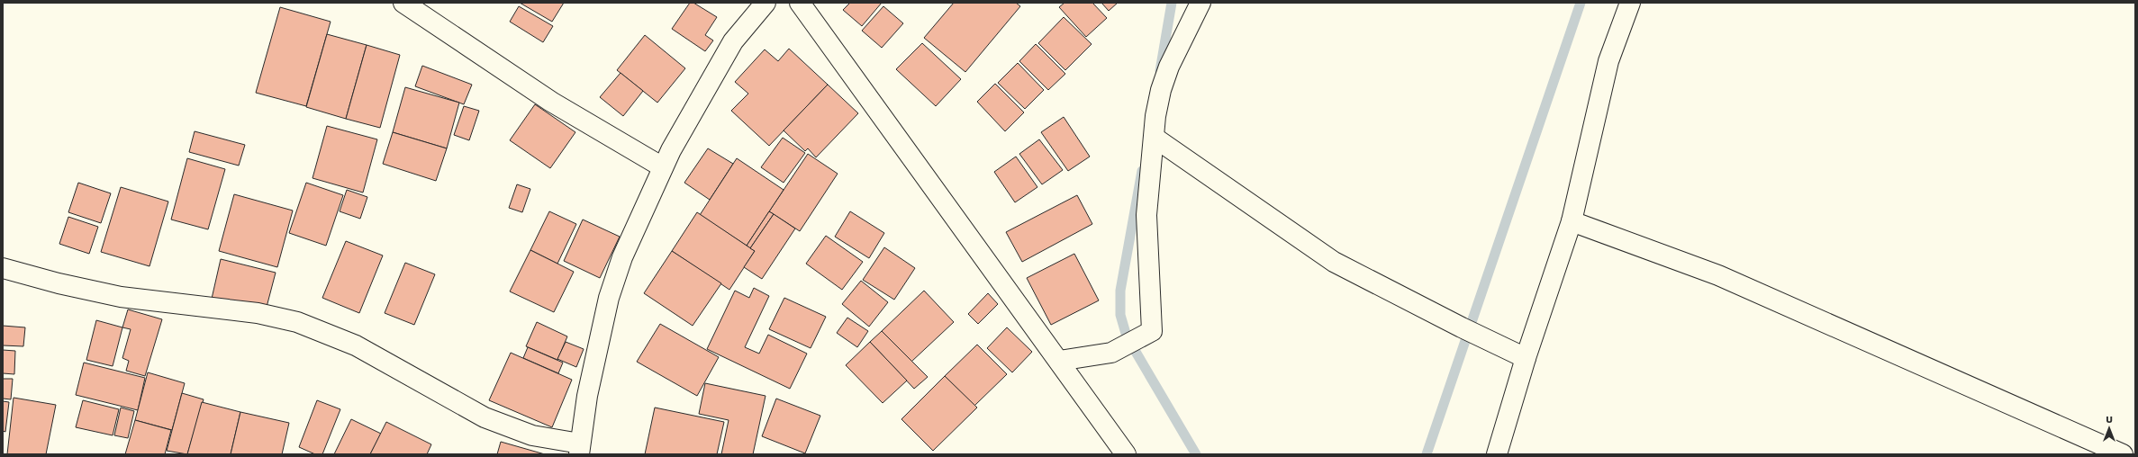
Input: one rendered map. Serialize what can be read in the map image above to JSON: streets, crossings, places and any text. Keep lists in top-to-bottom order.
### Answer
{
  "north": "top"
}
